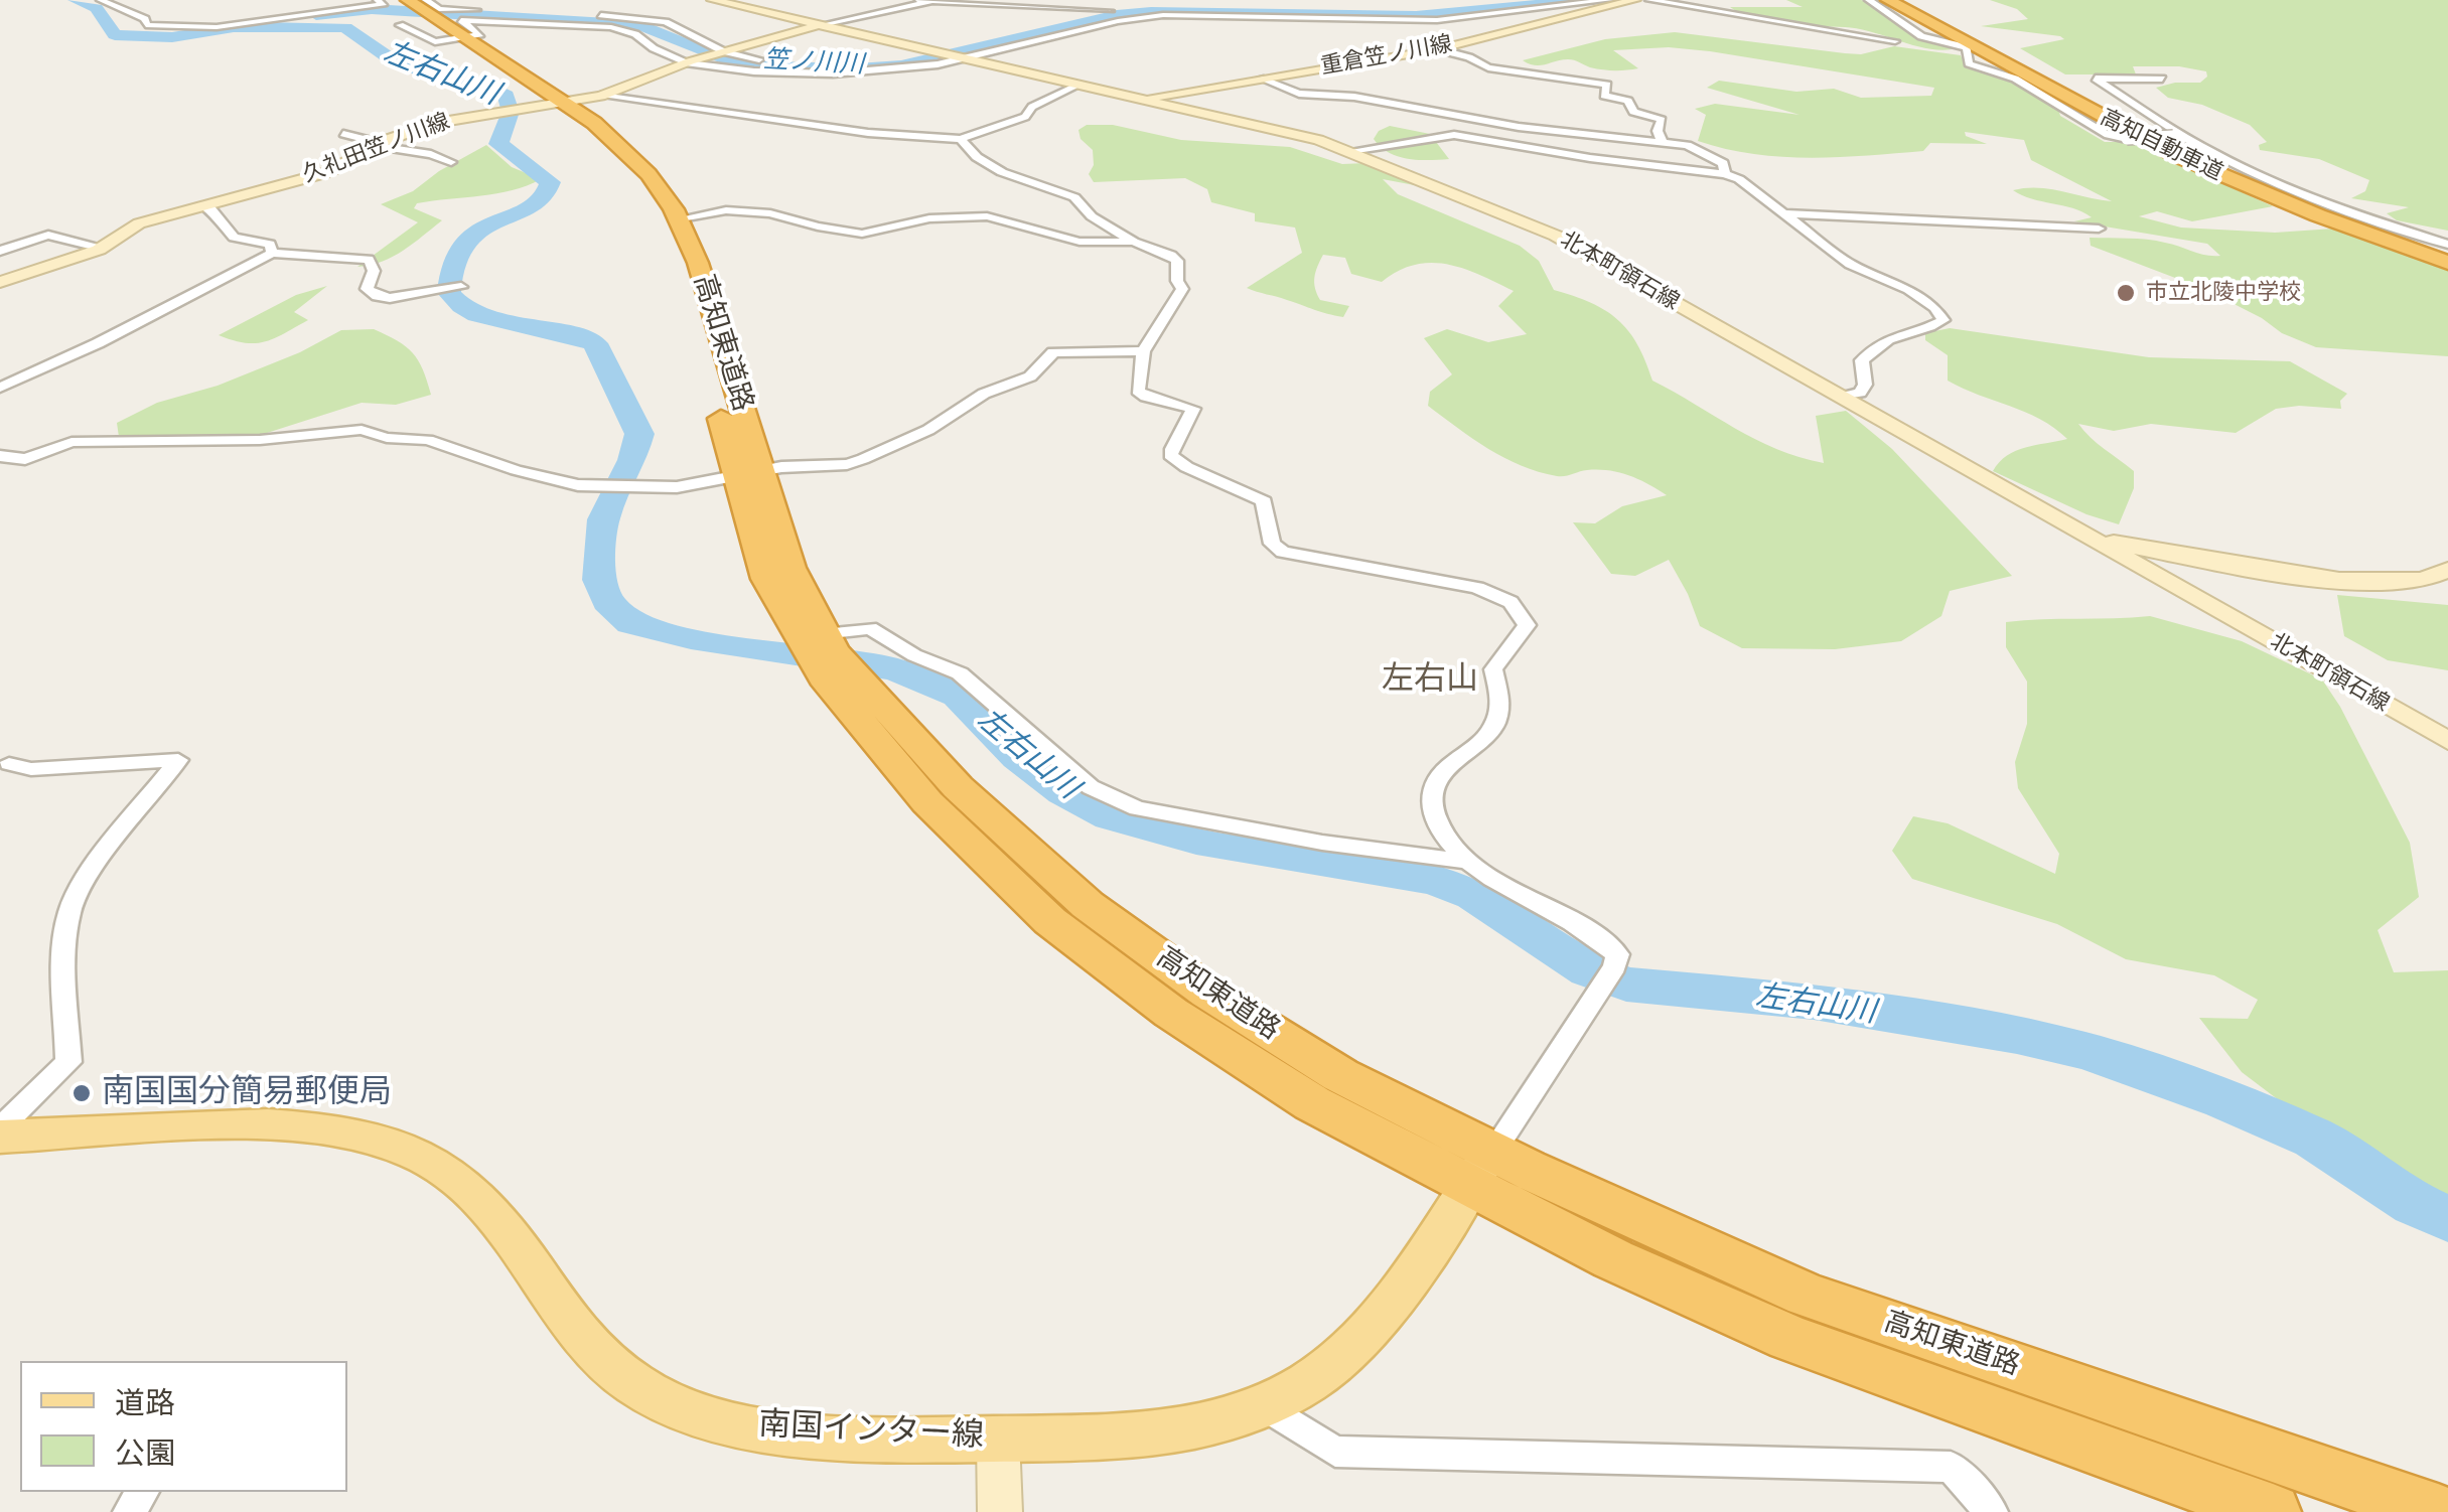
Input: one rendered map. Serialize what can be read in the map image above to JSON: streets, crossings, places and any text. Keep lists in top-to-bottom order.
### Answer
{
  "streets": {
    "highway": ["高知自動車道", "高知東道路"],
    "main road": [
      "重倉笠ノ川線",
      "久礼田笠ノ川線",
      "北本町領石線",
      "南国インター線"
    ]
  },
  "crossings": [
    ["重倉笠ノ川線", "北本町領石線"],
    ["久礼田笠ノ川線", "北本町領石線"],
    ["久礼田笠ノ川線", "高知東道路"],
    ["高知東道路", "南国インター線"]
  ],
  "districts": ["左右山"],
  "water": ["笠ノ川川", "左右山川"],
  "places": ["市立北陵中学校", "南国国分簡易郵便局"],
  "legend": ["道路", "公園"]
}
